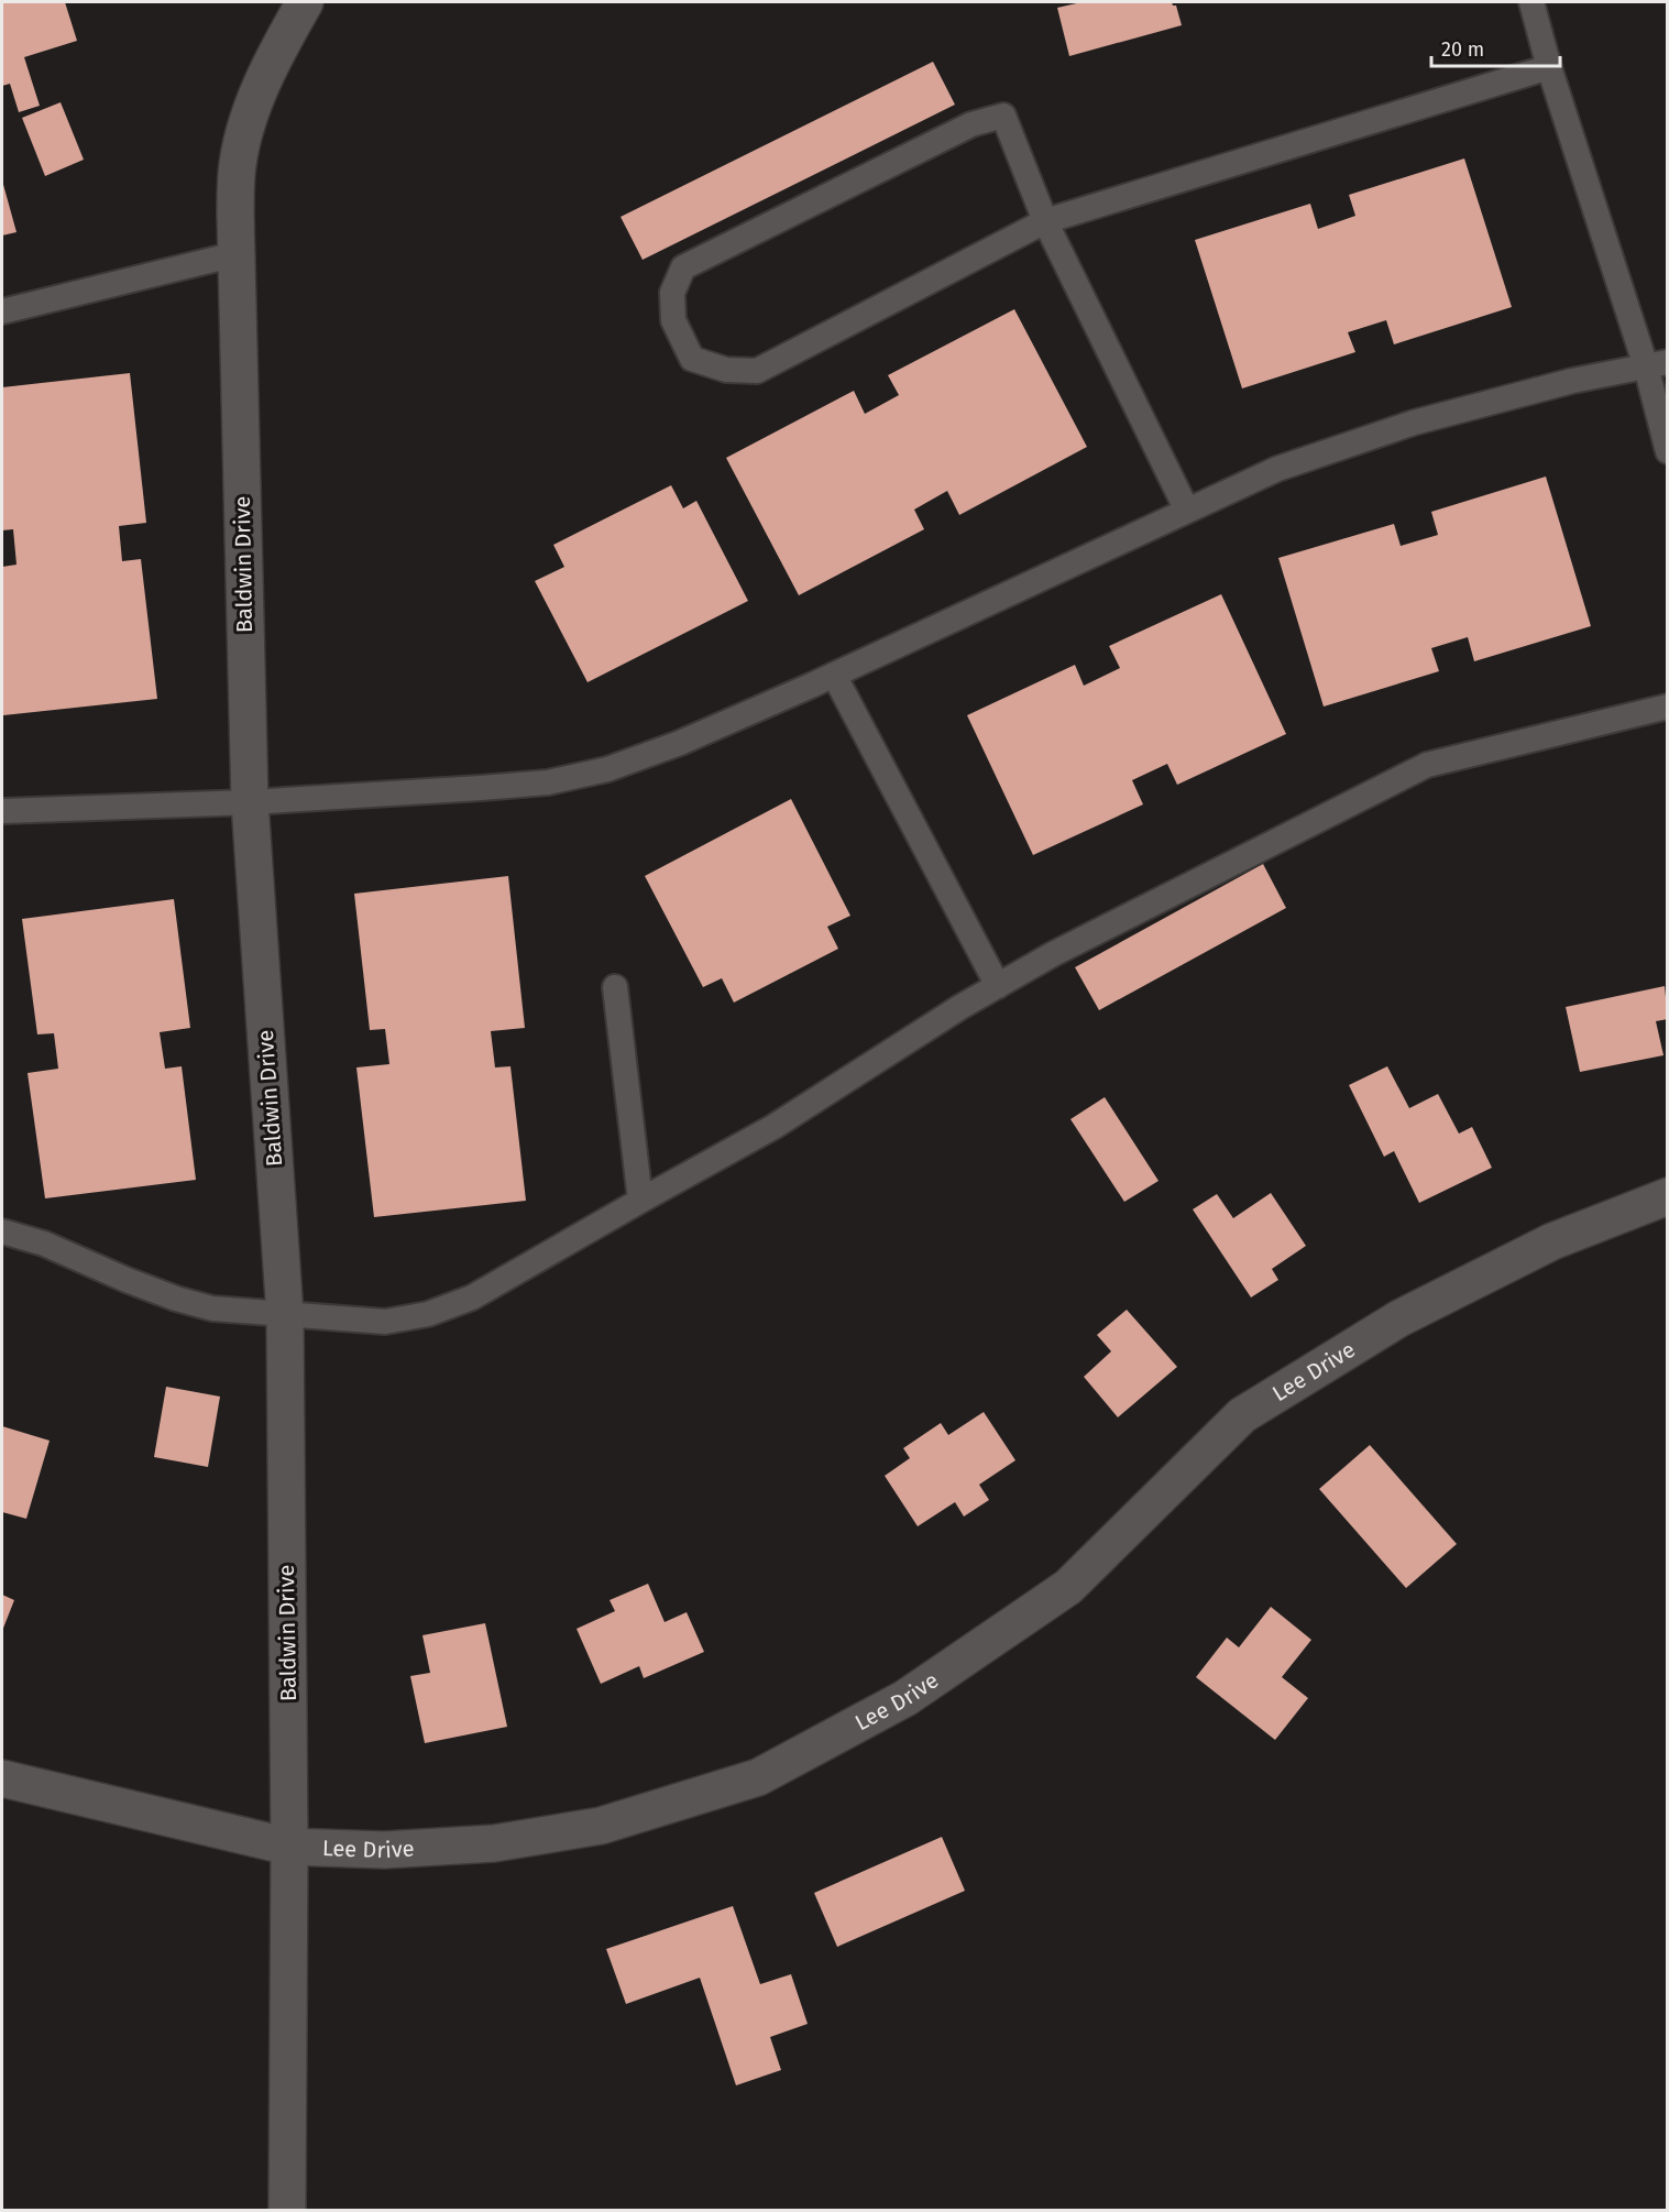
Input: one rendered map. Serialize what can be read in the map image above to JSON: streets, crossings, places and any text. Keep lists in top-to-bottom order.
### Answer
{
  "streets": {
    "street": ["Baldwin Drive", "Lee Drive"]
  },
  "crossings": [
    ["Baldwin Drive", "Lee Drive"]
  ],
  "scale_bar": "20 m"
}
